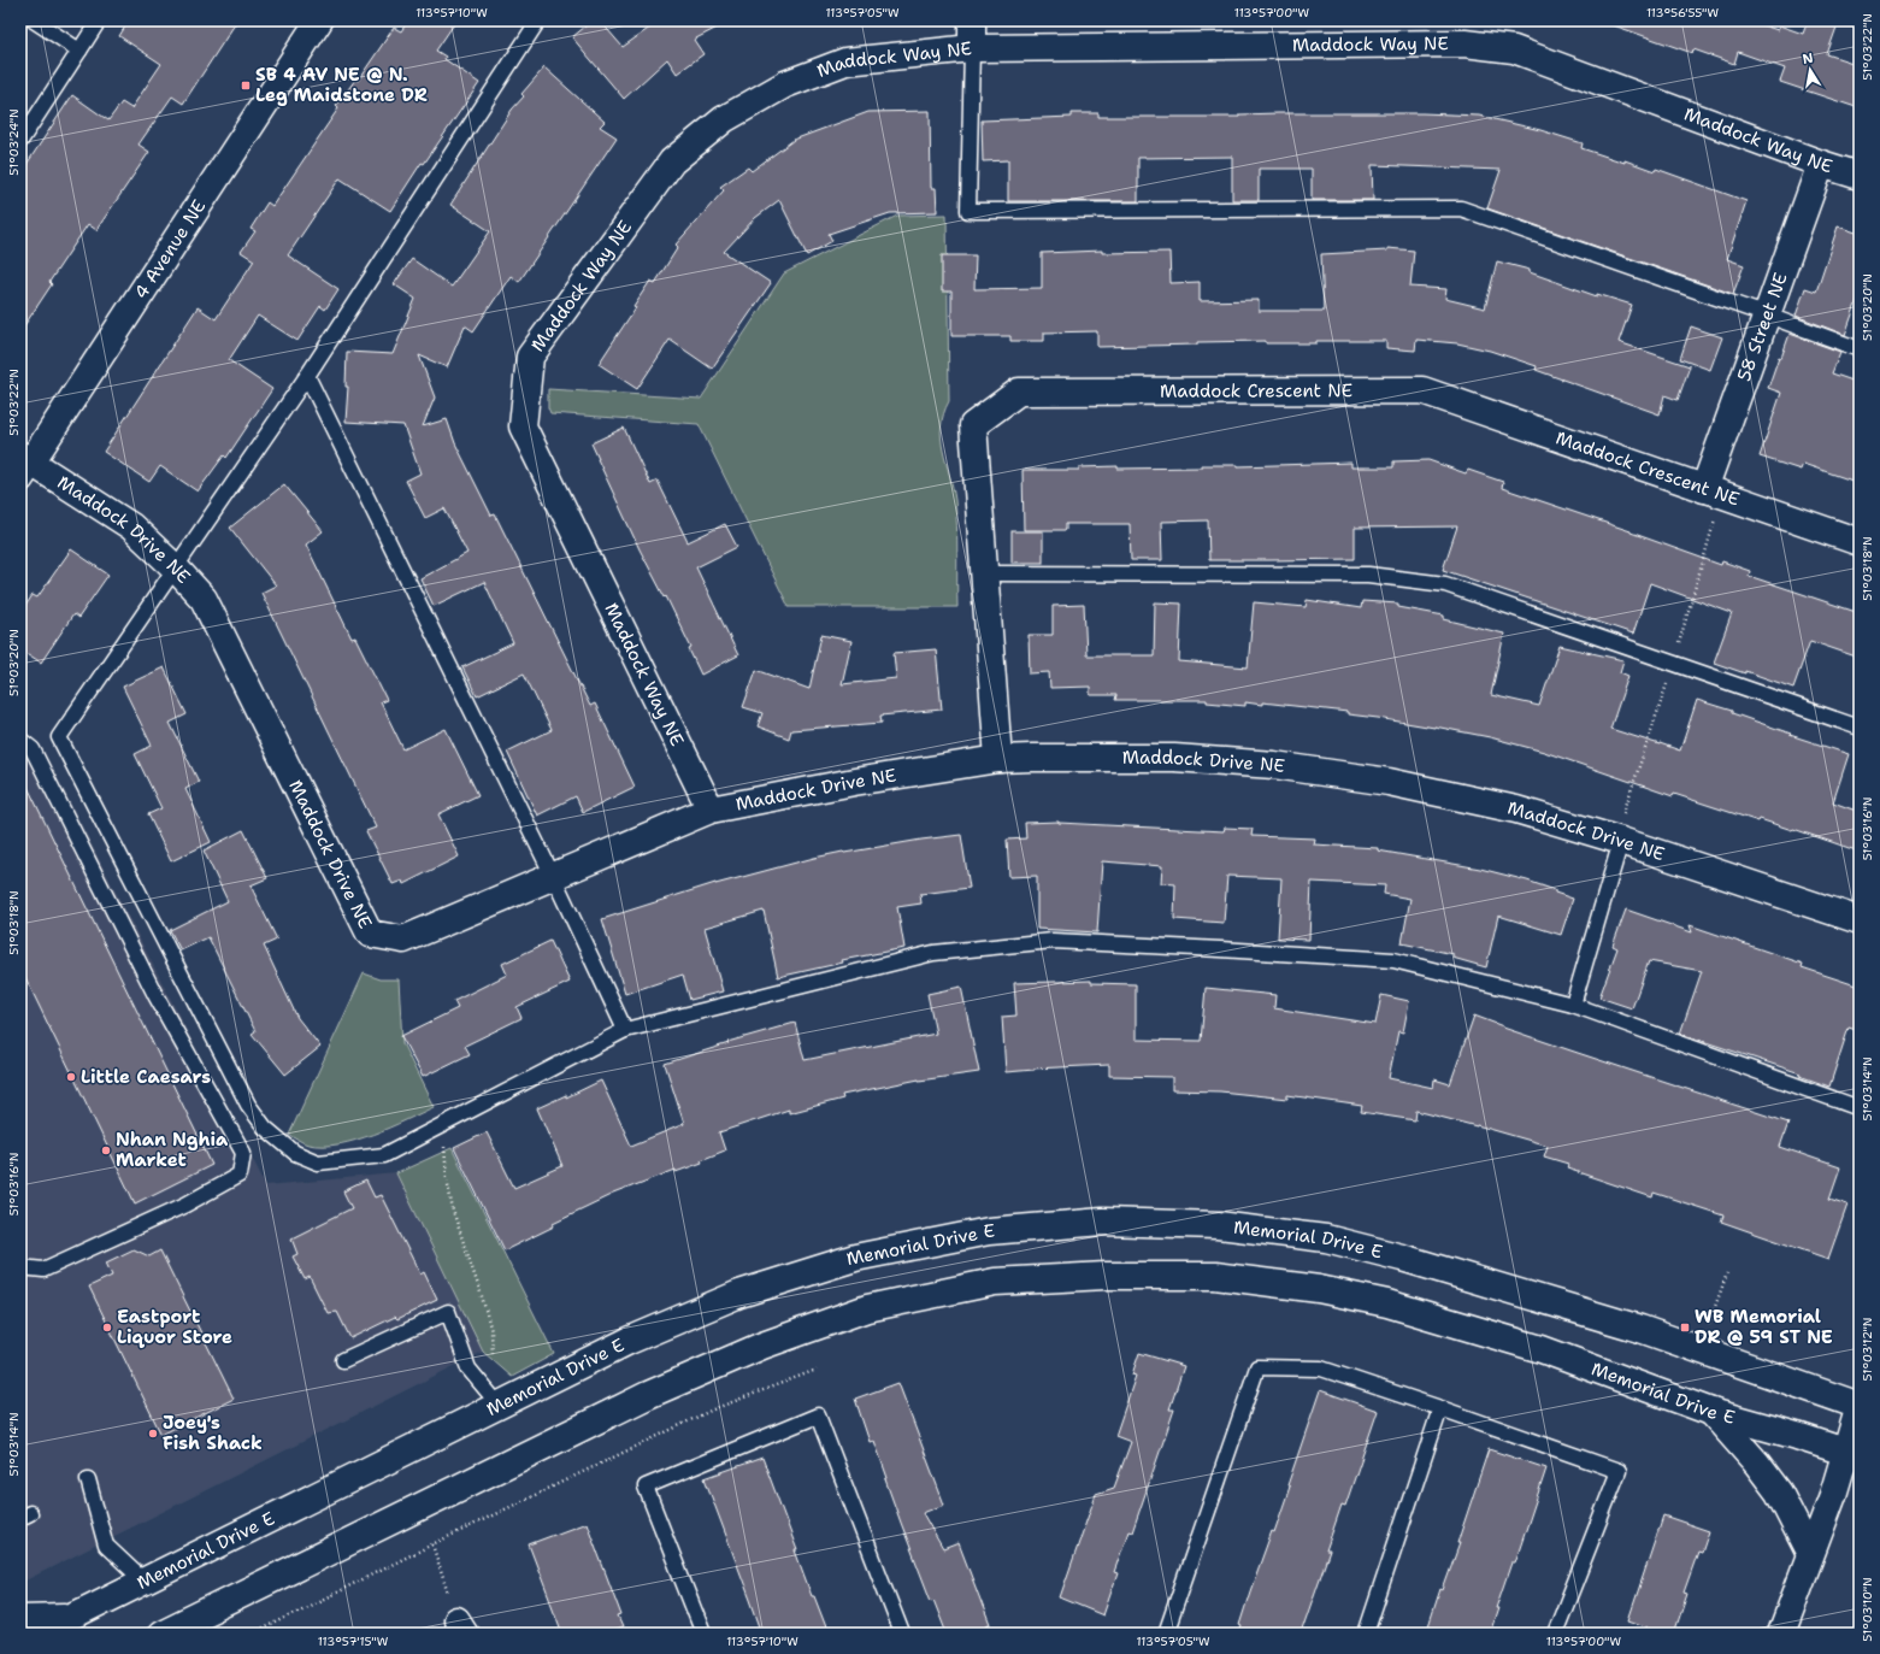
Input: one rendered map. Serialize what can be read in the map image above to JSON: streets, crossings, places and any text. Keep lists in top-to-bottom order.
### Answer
{
  "streets": {
    "street": [
      "Maddock Way NE",
      "4 Avenue NE",
      "58 Street NE",
      "Maddock Crescent NE",
      "Maddock Drive NE",
      "Memorial Drive E"
    ]
  },
  "crossings": [
    ["Maddock Way NE", "58 Street NE"],
    ["Maddock Way NE", "Maddock Drive NE"],
    ["4 Avenue NE", "Maddock Drive NE"],
    ["58 Street NE", "Maddock Crescent NE"],
    ["Maddock Crescent NE", "Maddock Drive NE"]
  ],
  "places": {
    "transit": ["SB 4 AV NE @ N. Leg Maidstone DR", "WB Memorial DR @ 59 ST NE"],
    "other": [
      "Little Caesars",
      "Nhan Nghia Market",
      "Eastport Liquor Store",
      "Joey's Fish Shack"
    ]
  },
  "north": "top",
  "coordinates": [
    "113°57'10\"W",
    "113°57'05\"W",
    "113°57'00\"W",
    "113°56'55\"W",
    "51°03'22\"N",
    "51°03'24\"N",
    "51°03'20\"N",
    "51°03'18\"N",
    "51°03'16\"N",
    "51°03'14\"N",
    "51°03'12\"N",
    "51°03'10\"N",
    "113°57'15\"W"
  ]
}
